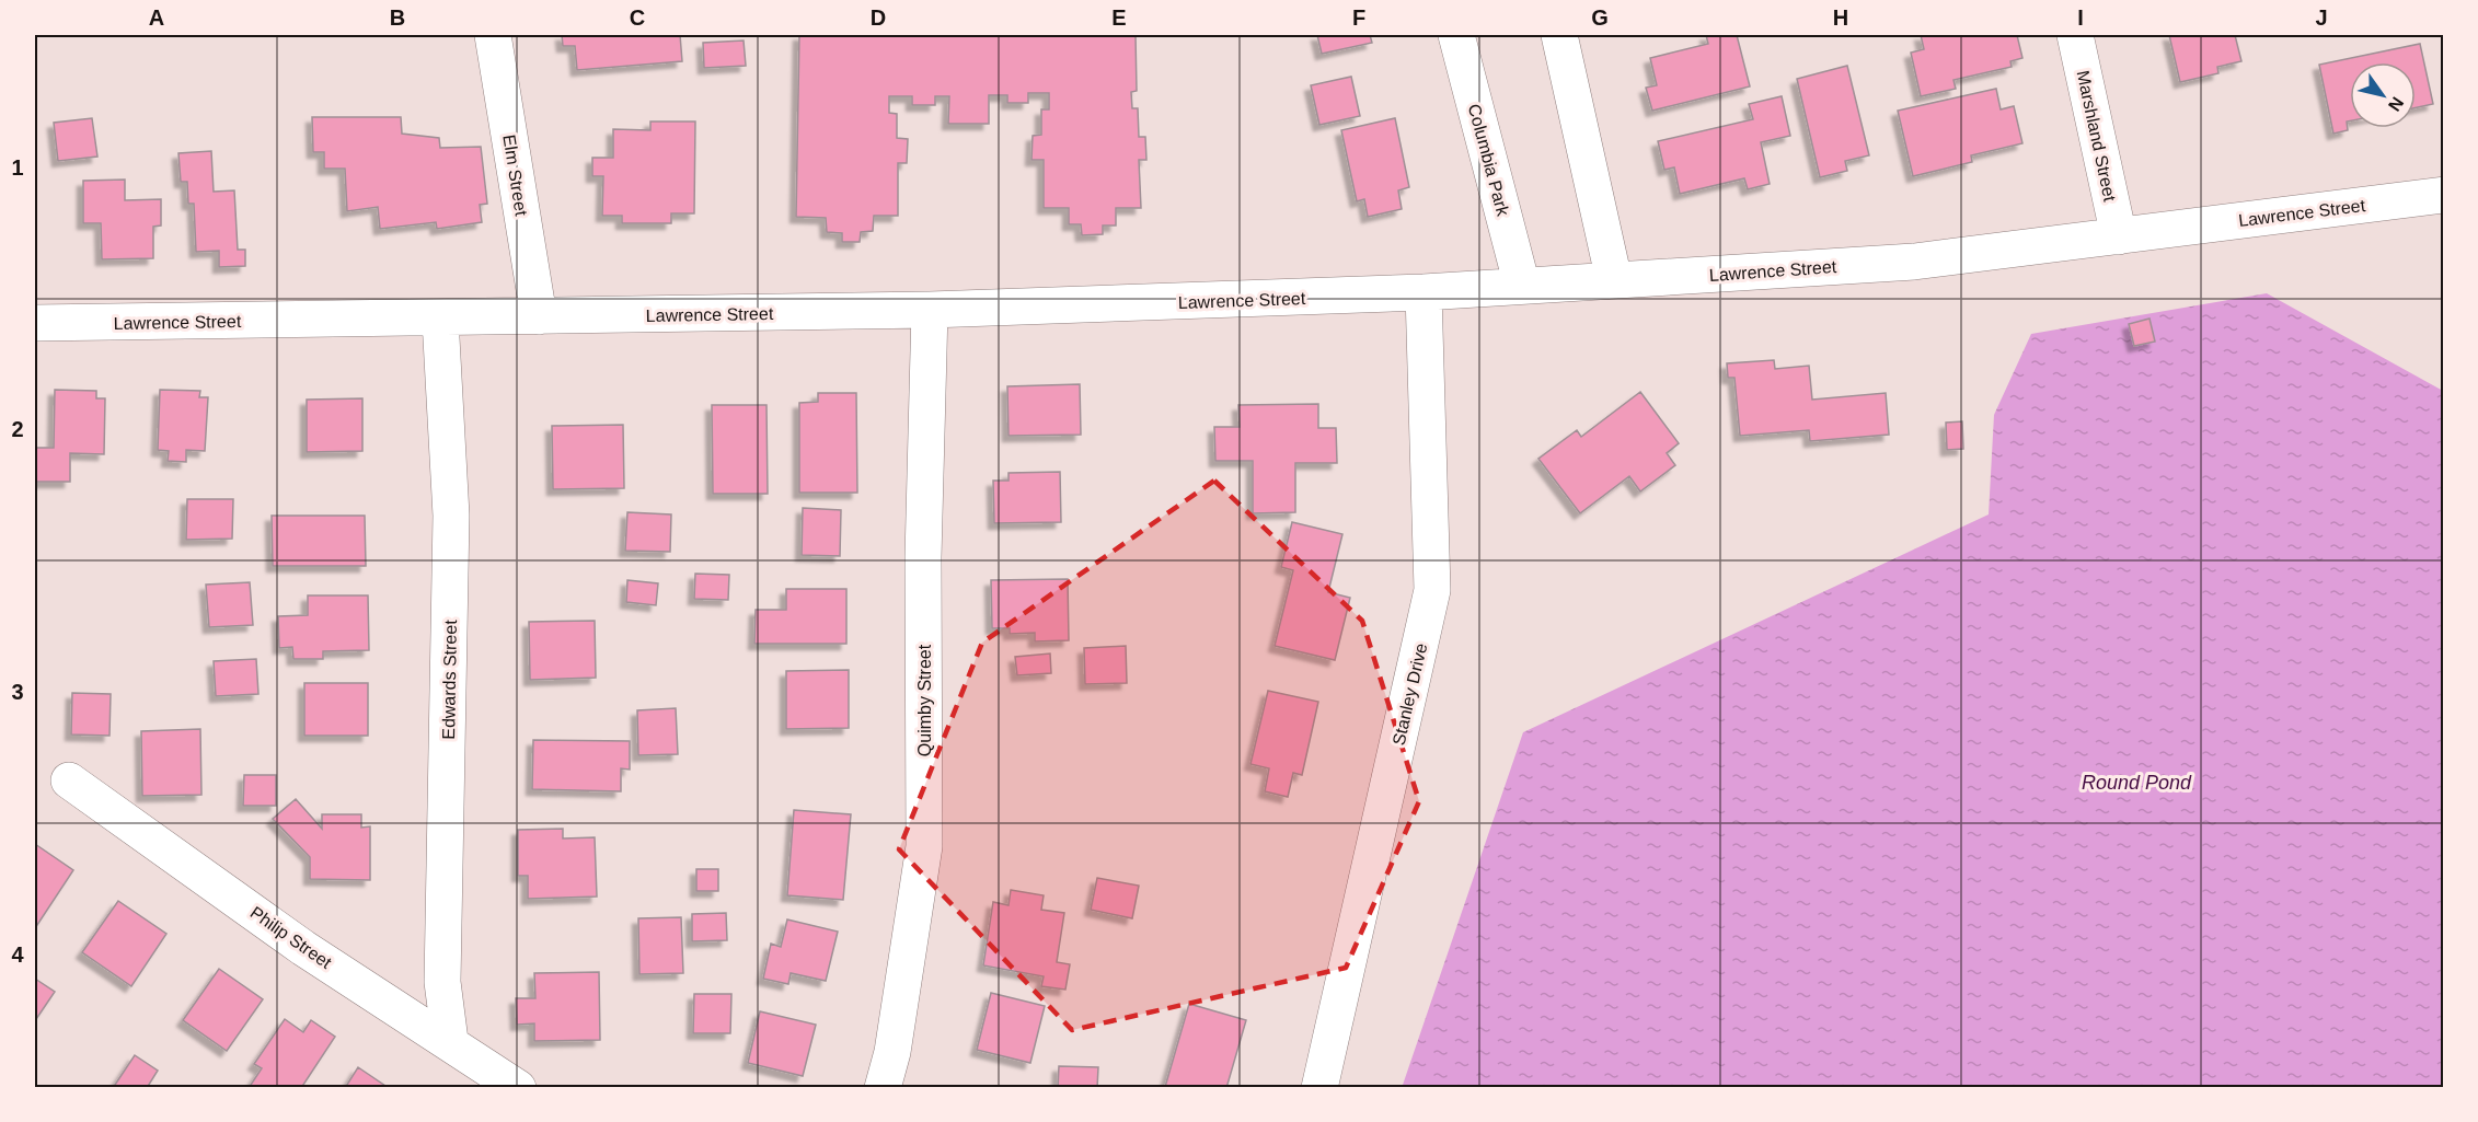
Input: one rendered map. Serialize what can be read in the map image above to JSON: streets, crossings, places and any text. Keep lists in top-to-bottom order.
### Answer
{
  "streets": {
    "street": [
      "Marshland Street",
      "Columbia Park",
      "Elm Street",
      "Lawrence Street",
      "Edwards Street",
      "Stanley Drive",
      "Quimby Street",
      "Philip Street"
    ]
  },
  "crossings": [
    ["Marshland Street", "Lawrence Street"],
    ["Columbia Park", "Lawrence Street"],
    ["Elm Street", "Lawrence Street"],
    ["Lawrence Street", "Edwards Street"],
    ["Lawrence Street", "Stanley Drive"],
    ["Lawrence Street", "Quimby Street"],
    ["Edwards Street", "Philip Street"]
  ],
  "water": ["Round Pond"],
  "north": "bottom right",
  "grid": {
    "columns": [
      "A",
      "B",
      "C",
      "D",
      "E",
      "F",
      "G",
      "H",
      "I",
      "J"
    ],
    "rows": [
      "1",
      "2",
      "3",
      "4"
    ]
  }
}
